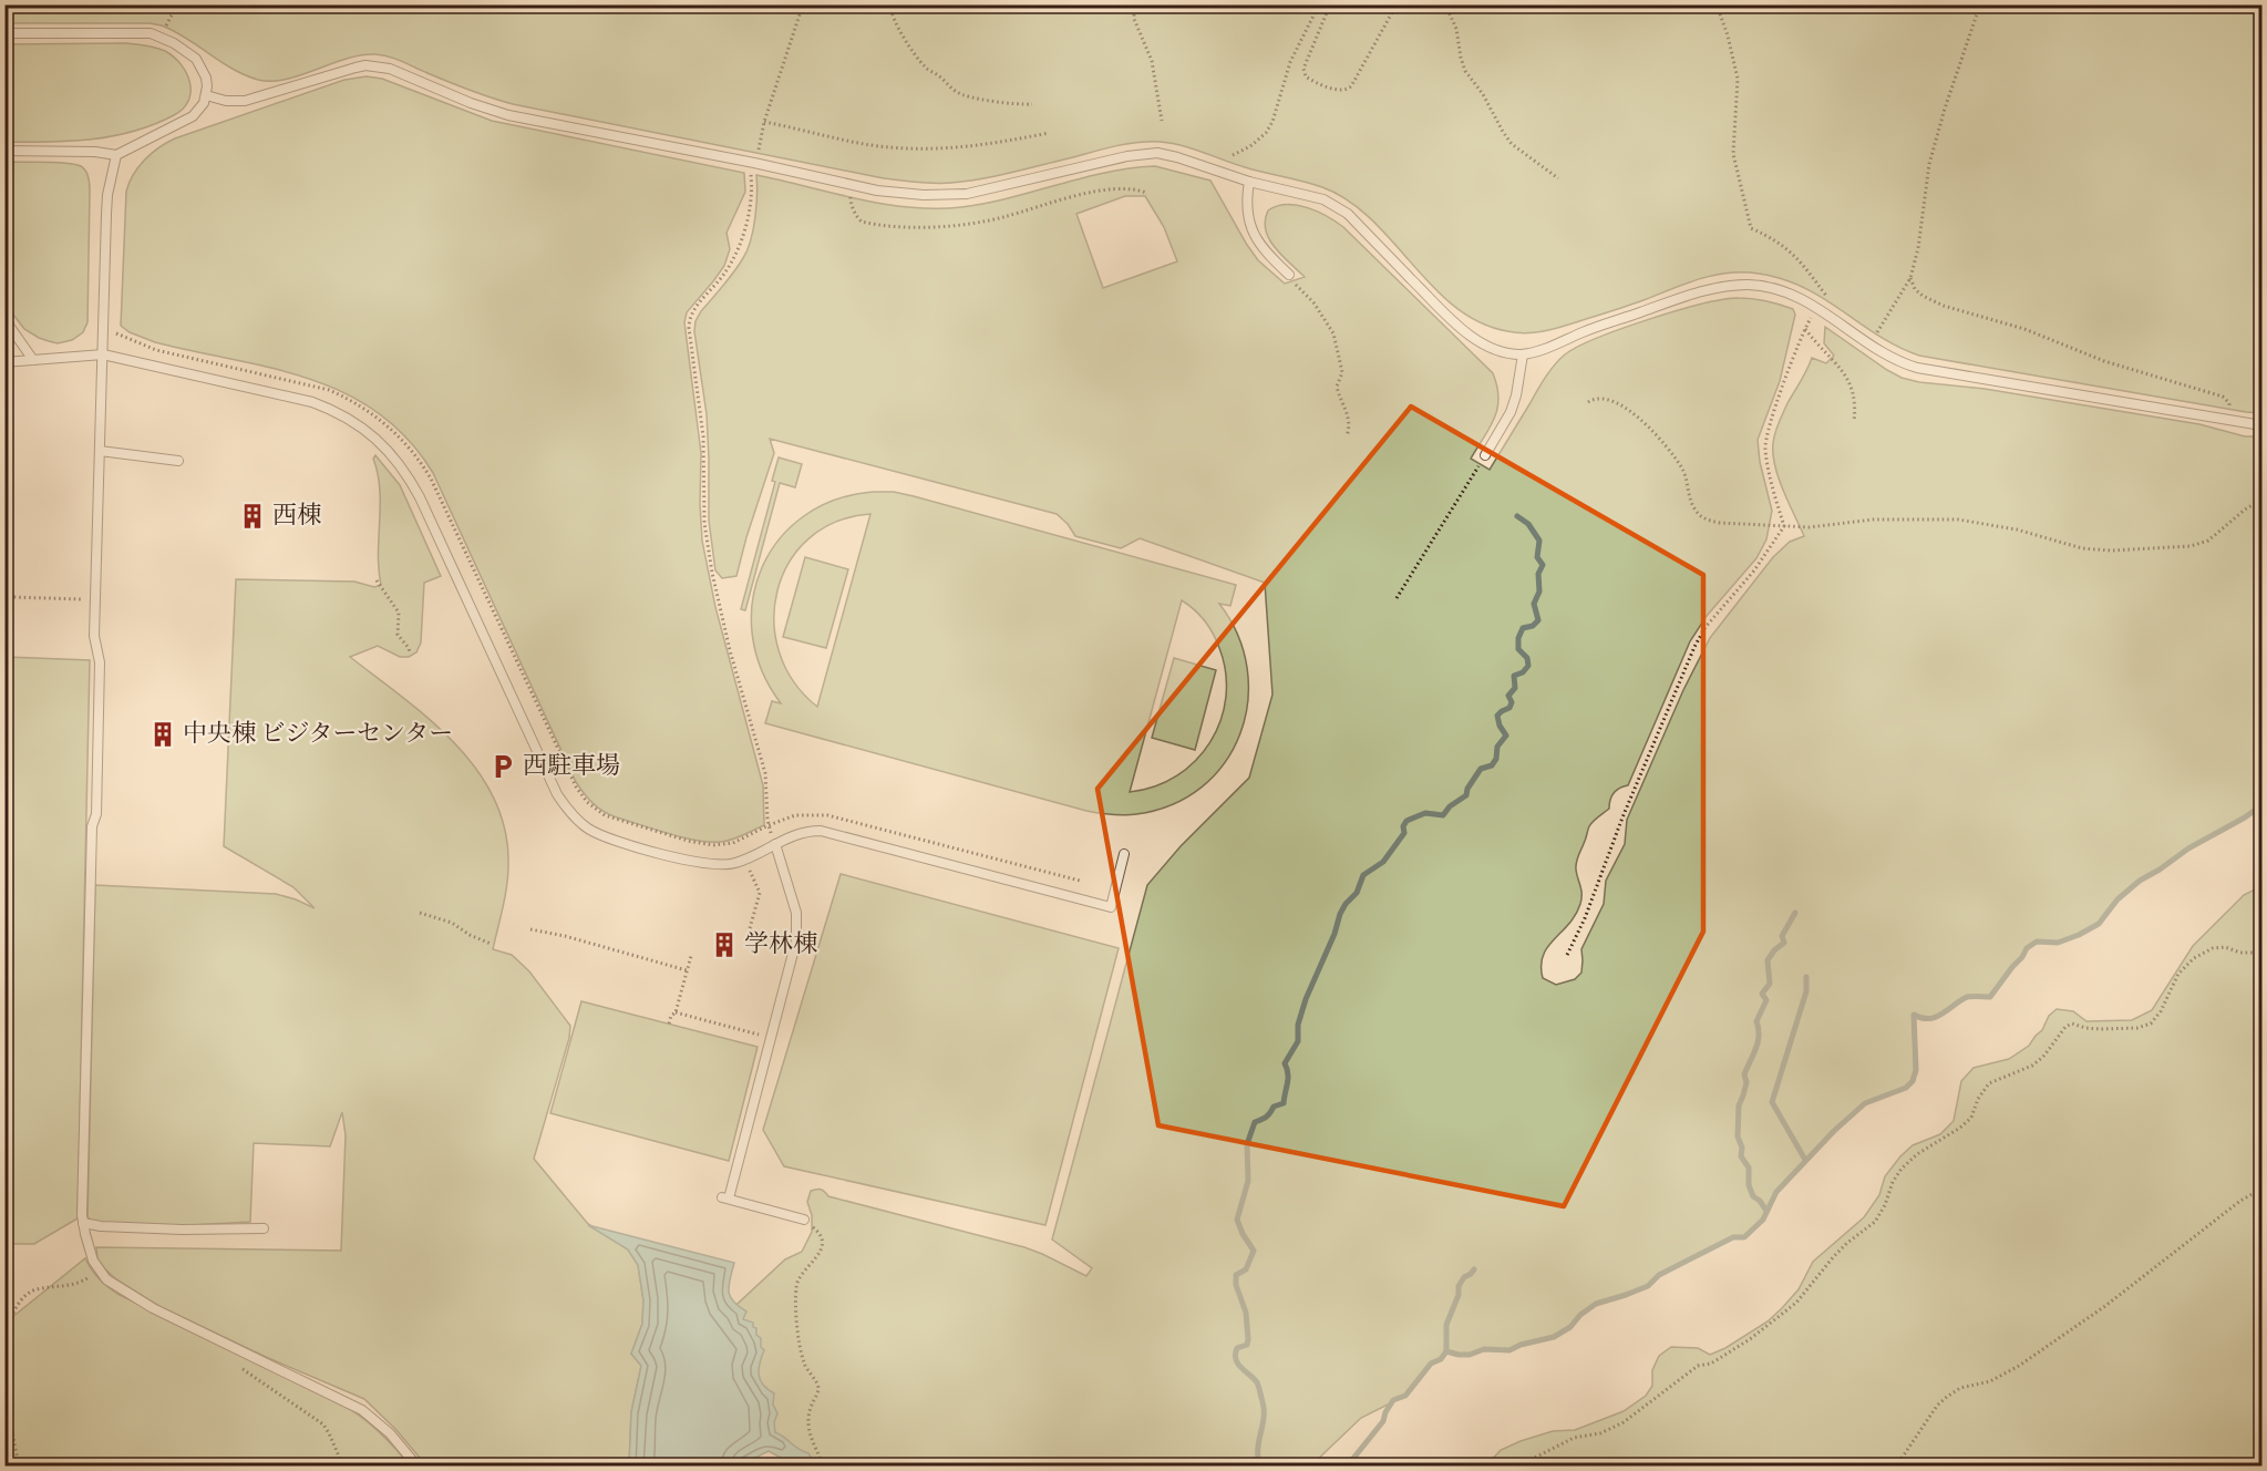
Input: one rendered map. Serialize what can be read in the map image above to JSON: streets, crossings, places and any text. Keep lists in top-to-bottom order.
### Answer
{
  "places": {
    "building": ["西棟", "中央棟 ビジターセンター", "学林棟"],
    "parking": ["西駐車場"]
  }
}
